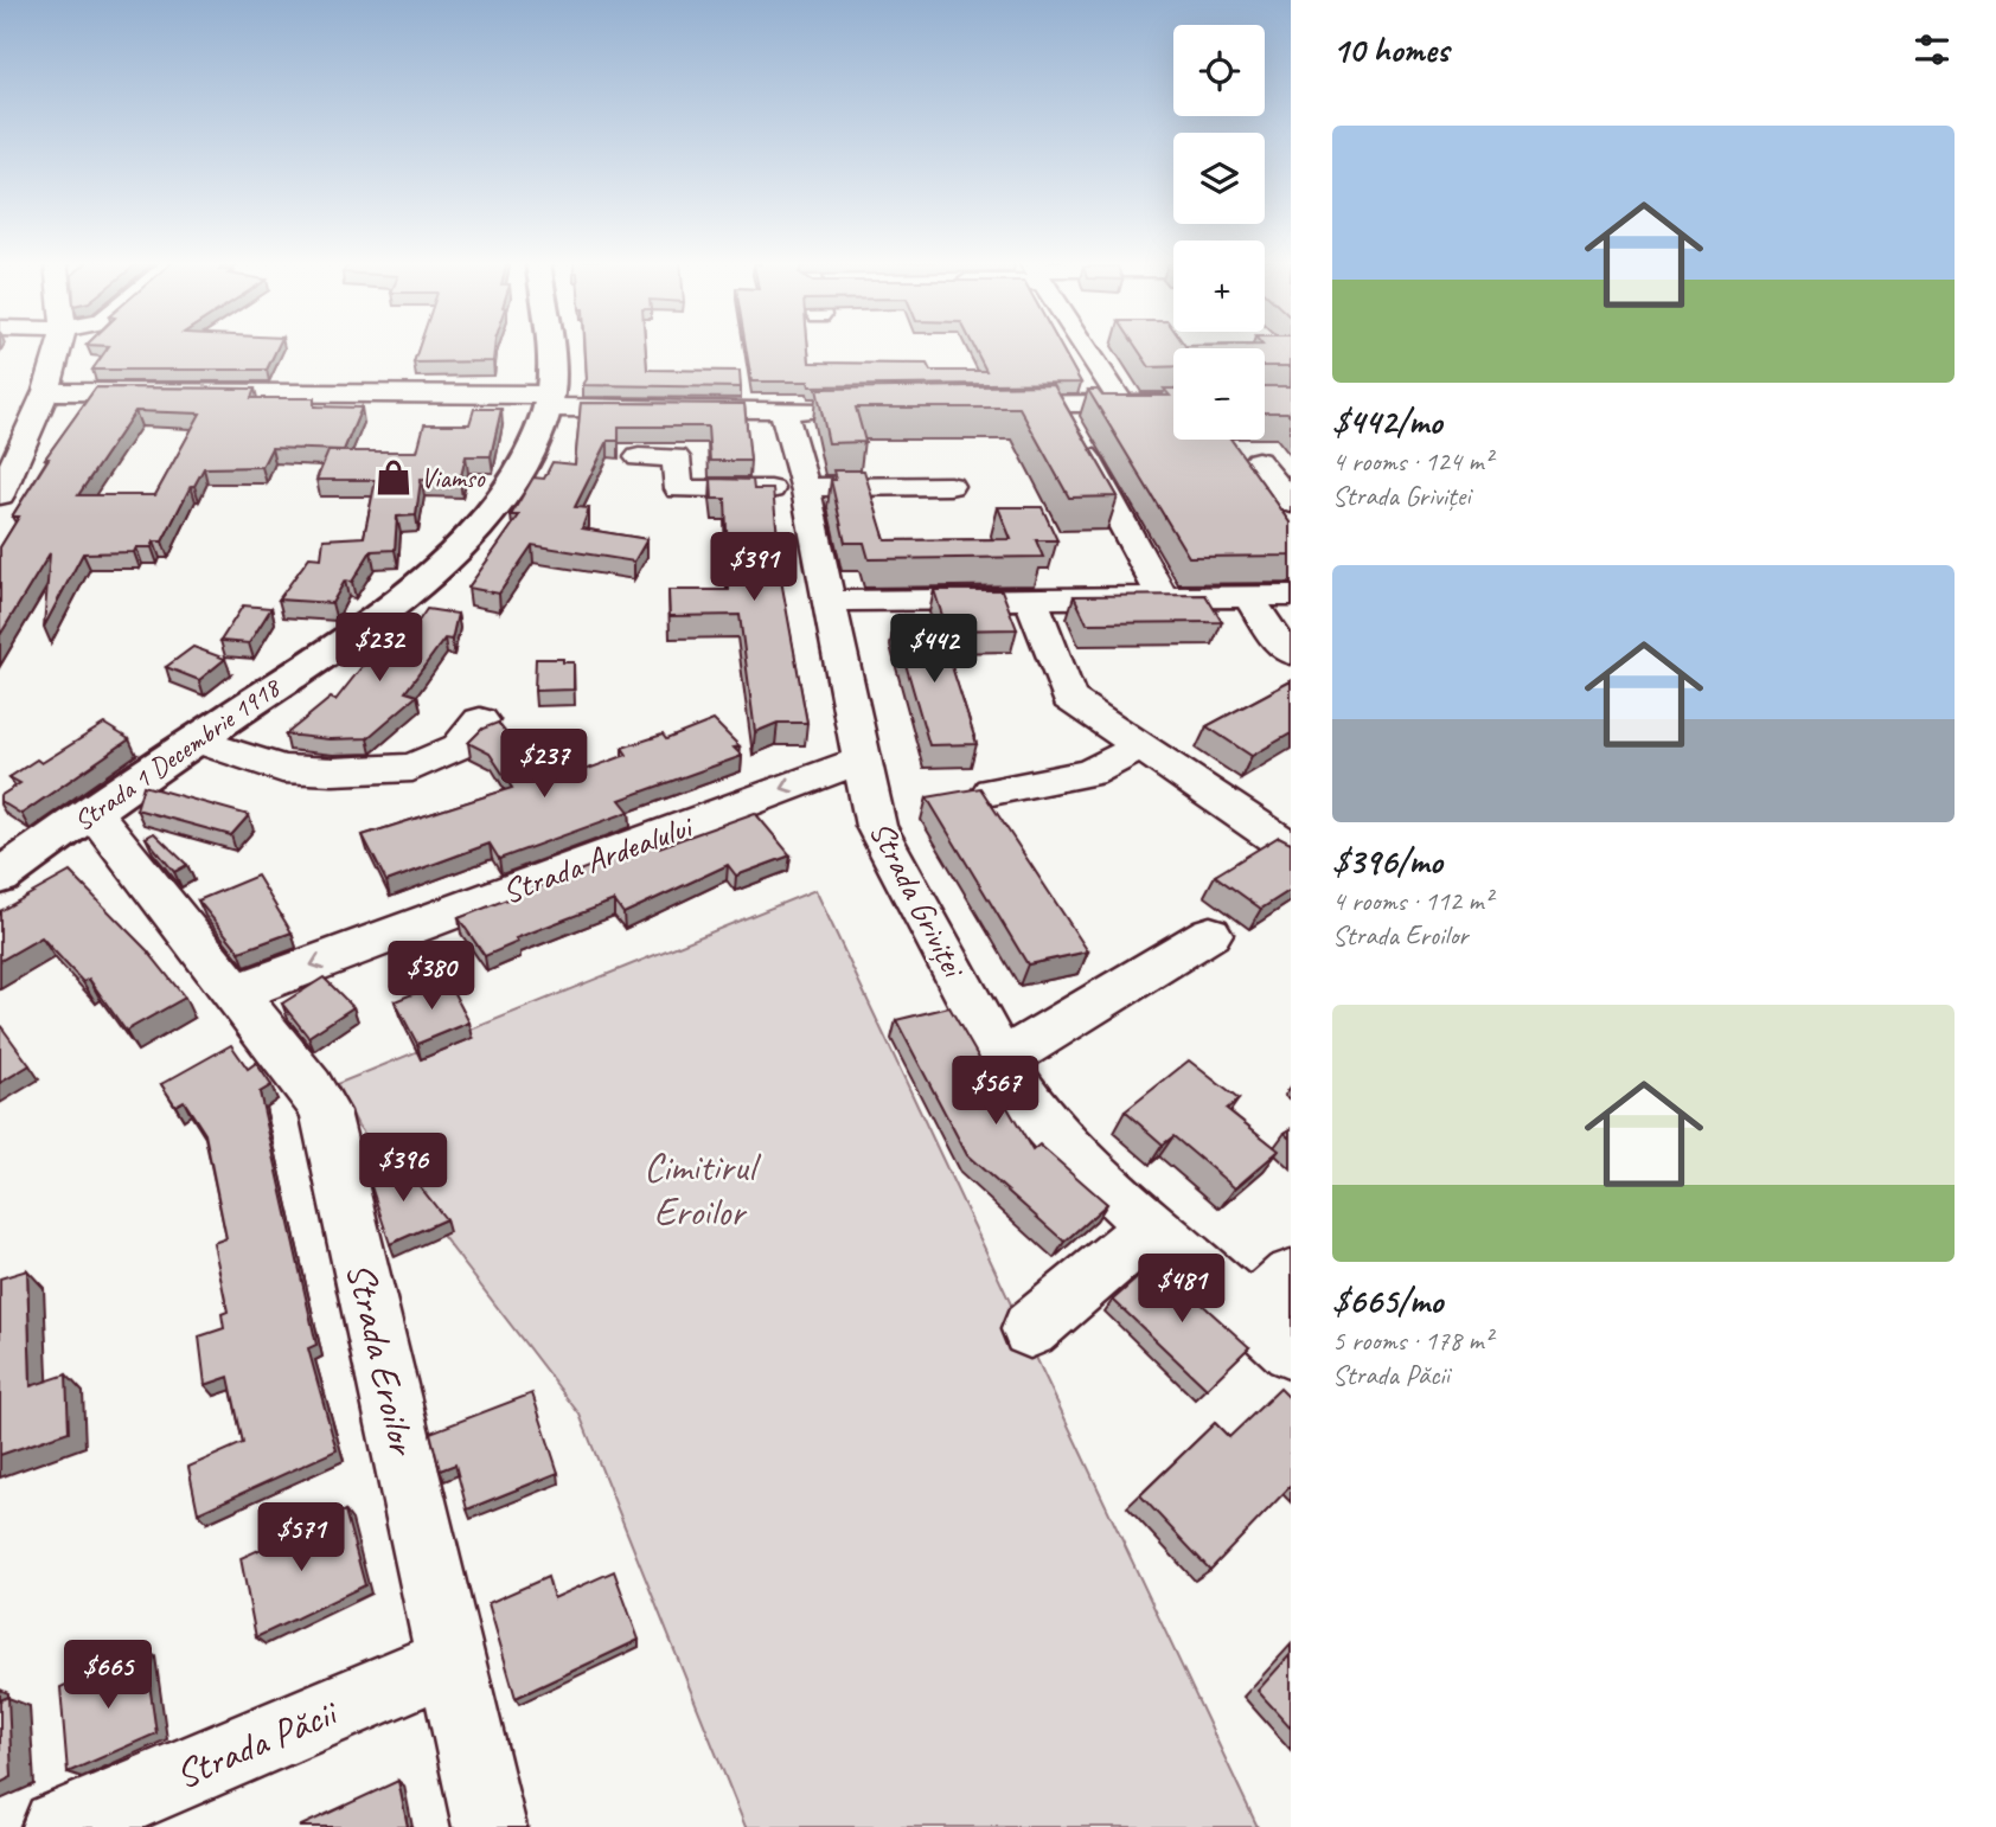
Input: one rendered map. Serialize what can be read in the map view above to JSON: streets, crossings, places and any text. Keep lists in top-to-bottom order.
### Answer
{
  "streets": {
    "main road": ["Strada 1 Decembrie 1918"],
    "street": [
      "Strada Ardealului",
      "Strada Griviței",
      "Strada Eroilor",
      "Strada Păcii"
    ]
  },
  "crossings": [
    ["Strada 1 Decembrie 1918", "Strada Eroilor"],
    ["Strada Ardealului", "Strada Griviței"],
    ["Strada Ardealului", "Strada Eroilor"],
    ["Strada Eroilor", "Strada Păcii"]
  ],
  "one_way": ["Strada Ardealului"],
  "parks": ["Cimitirul Eroilor"],
  "places": {
    "shop": ["Viamso"]
  },
  "page": {
    "heading": "10 homes",
    "map_buttons": ["+", "−"],
    "list": [
      {
        "name": "$442/mo",
        "note": "4 rooms · 124 m² · Strada Griviței"
      },
      {
        "name": "$396/mo",
        "note": "4 rooms · 112 m² · Strada Eroilor"
      },
      {
        "name": "$665/mo",
        "note": "5 rooms · 178 m² · Strada Păcii"
      }
    ],
    "price": [
      "$391",
      "$232",
      "$442",
      "$237",
      "$380",
      "$567",
      "$396",
      "$481",
      "$571",
      "$665"
    ]
  }
}
